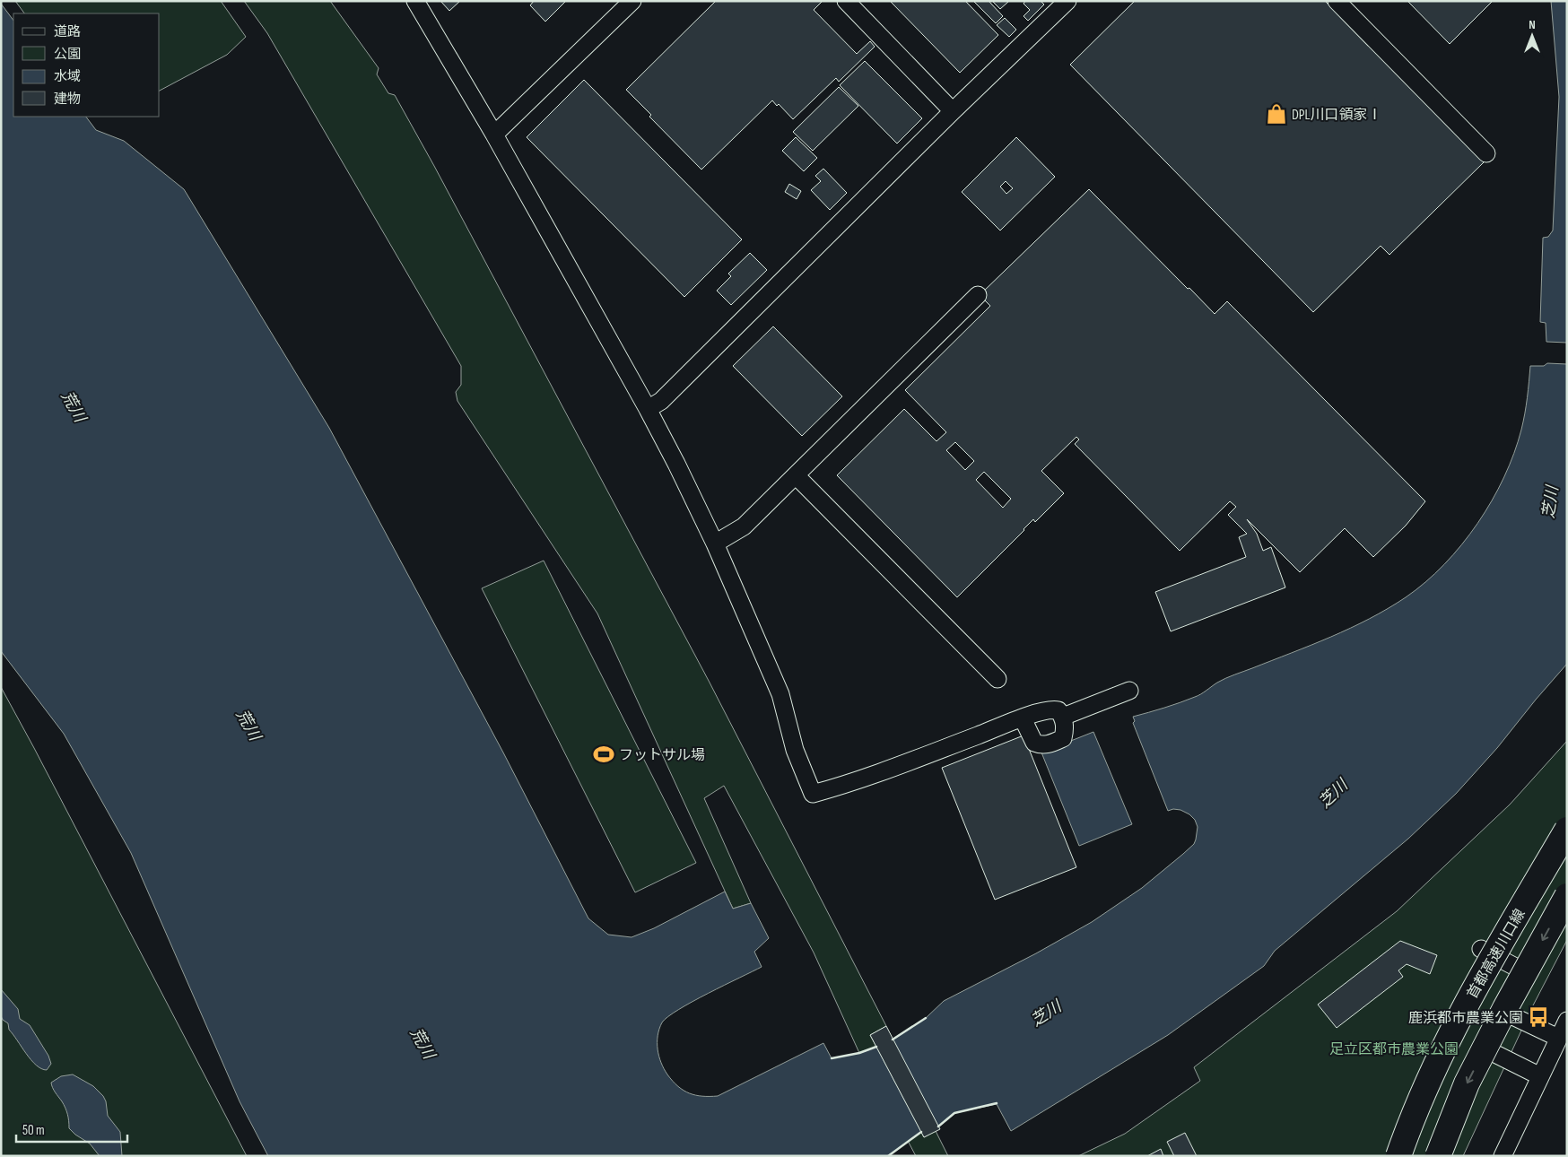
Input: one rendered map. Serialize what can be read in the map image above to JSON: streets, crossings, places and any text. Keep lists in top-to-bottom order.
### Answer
{
  "streets": {
    "highway": ["首都高速川口線"]
  },
  "water": ["荒川", "芝川"],
  "parks": ["足立区都市農業公園"],
  "places": {
    "shop": ["DPL川口領家Ⅰ"],
    "sports": ["フットサル場"],
    "bus stop": ["鹿浜都市農業公園"]
  },
  "legend": [
    "道路",
    "公園",
    "水域",
    "建物"
  ],
  "scale_bar": "50 m",
  "north": "top"
}
